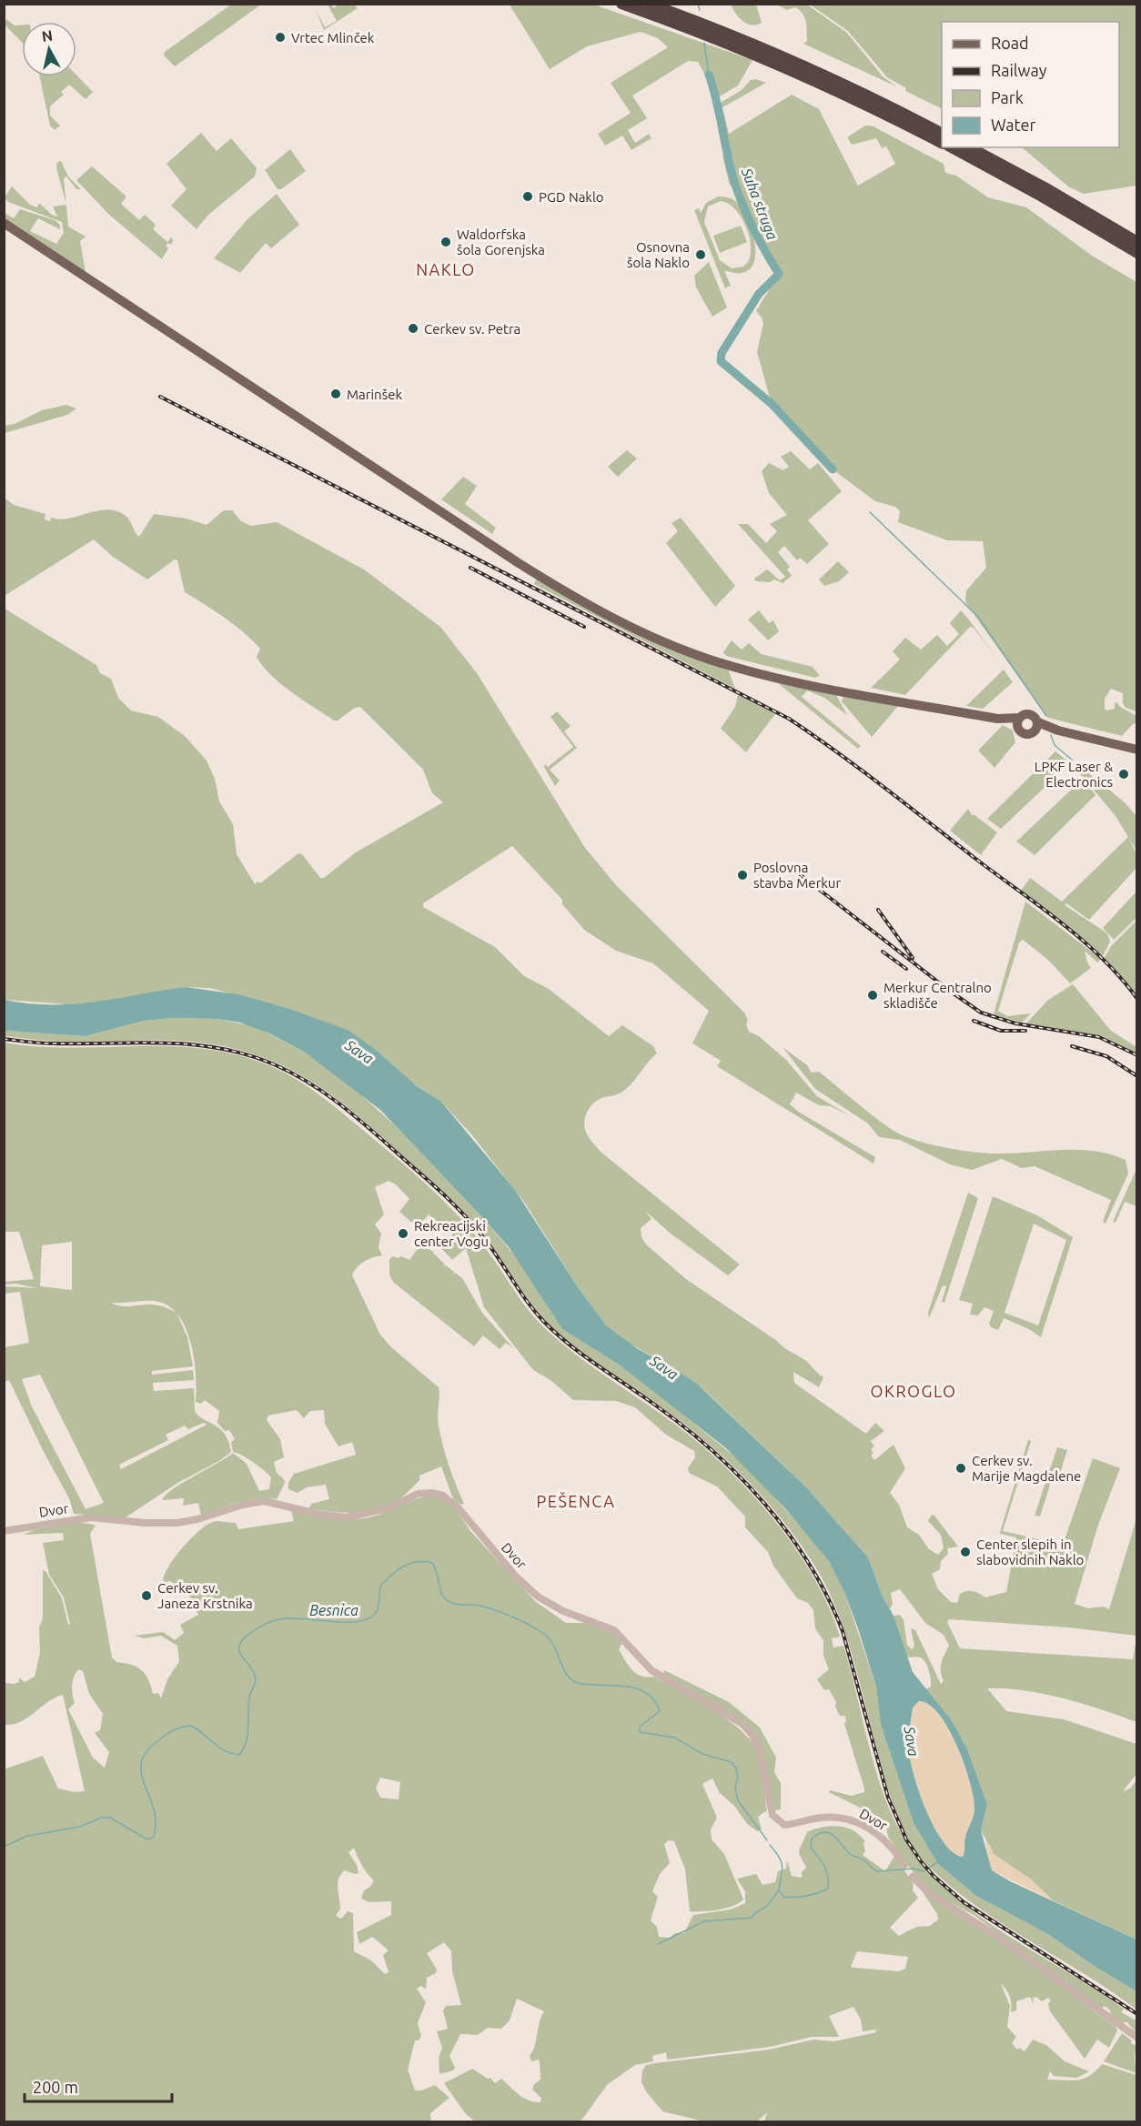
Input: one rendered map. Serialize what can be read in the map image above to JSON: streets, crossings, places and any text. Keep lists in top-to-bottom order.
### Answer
{
  "streets": {
    "street": ["Dvor"]
  },
  "districts": ["NAKLO", "OKROGLO", "PEŠENCA"],
  "water": ["Suha struga", "Sava", "Besnica"],
  "places": [
    "Vrtec Mlinček",
    "PGD Naklo",
    "Waldorfska šola Gorenjska",
    "Osnovna šola Naklo",
    "Cerkev sv. Petra",
    "Marinšek",
    "LPKF Laser & Electronics",
    "Poslovna stavba Merkur",
    "Merkur Centralno skladišče",
    "Rekreacijski center Vogu",
    "Cerkev sv. Marije Magdalene",
    "Center slepih in slabovidnih Naklo",
    "Cerkev sv. Janeza Krstnika"
  ],
  "legend": [
    "Road",
    "Railway",
    "Park",
    "Water"
  ],
  "scale_bar": "200 m",
  "north": "top"
}
